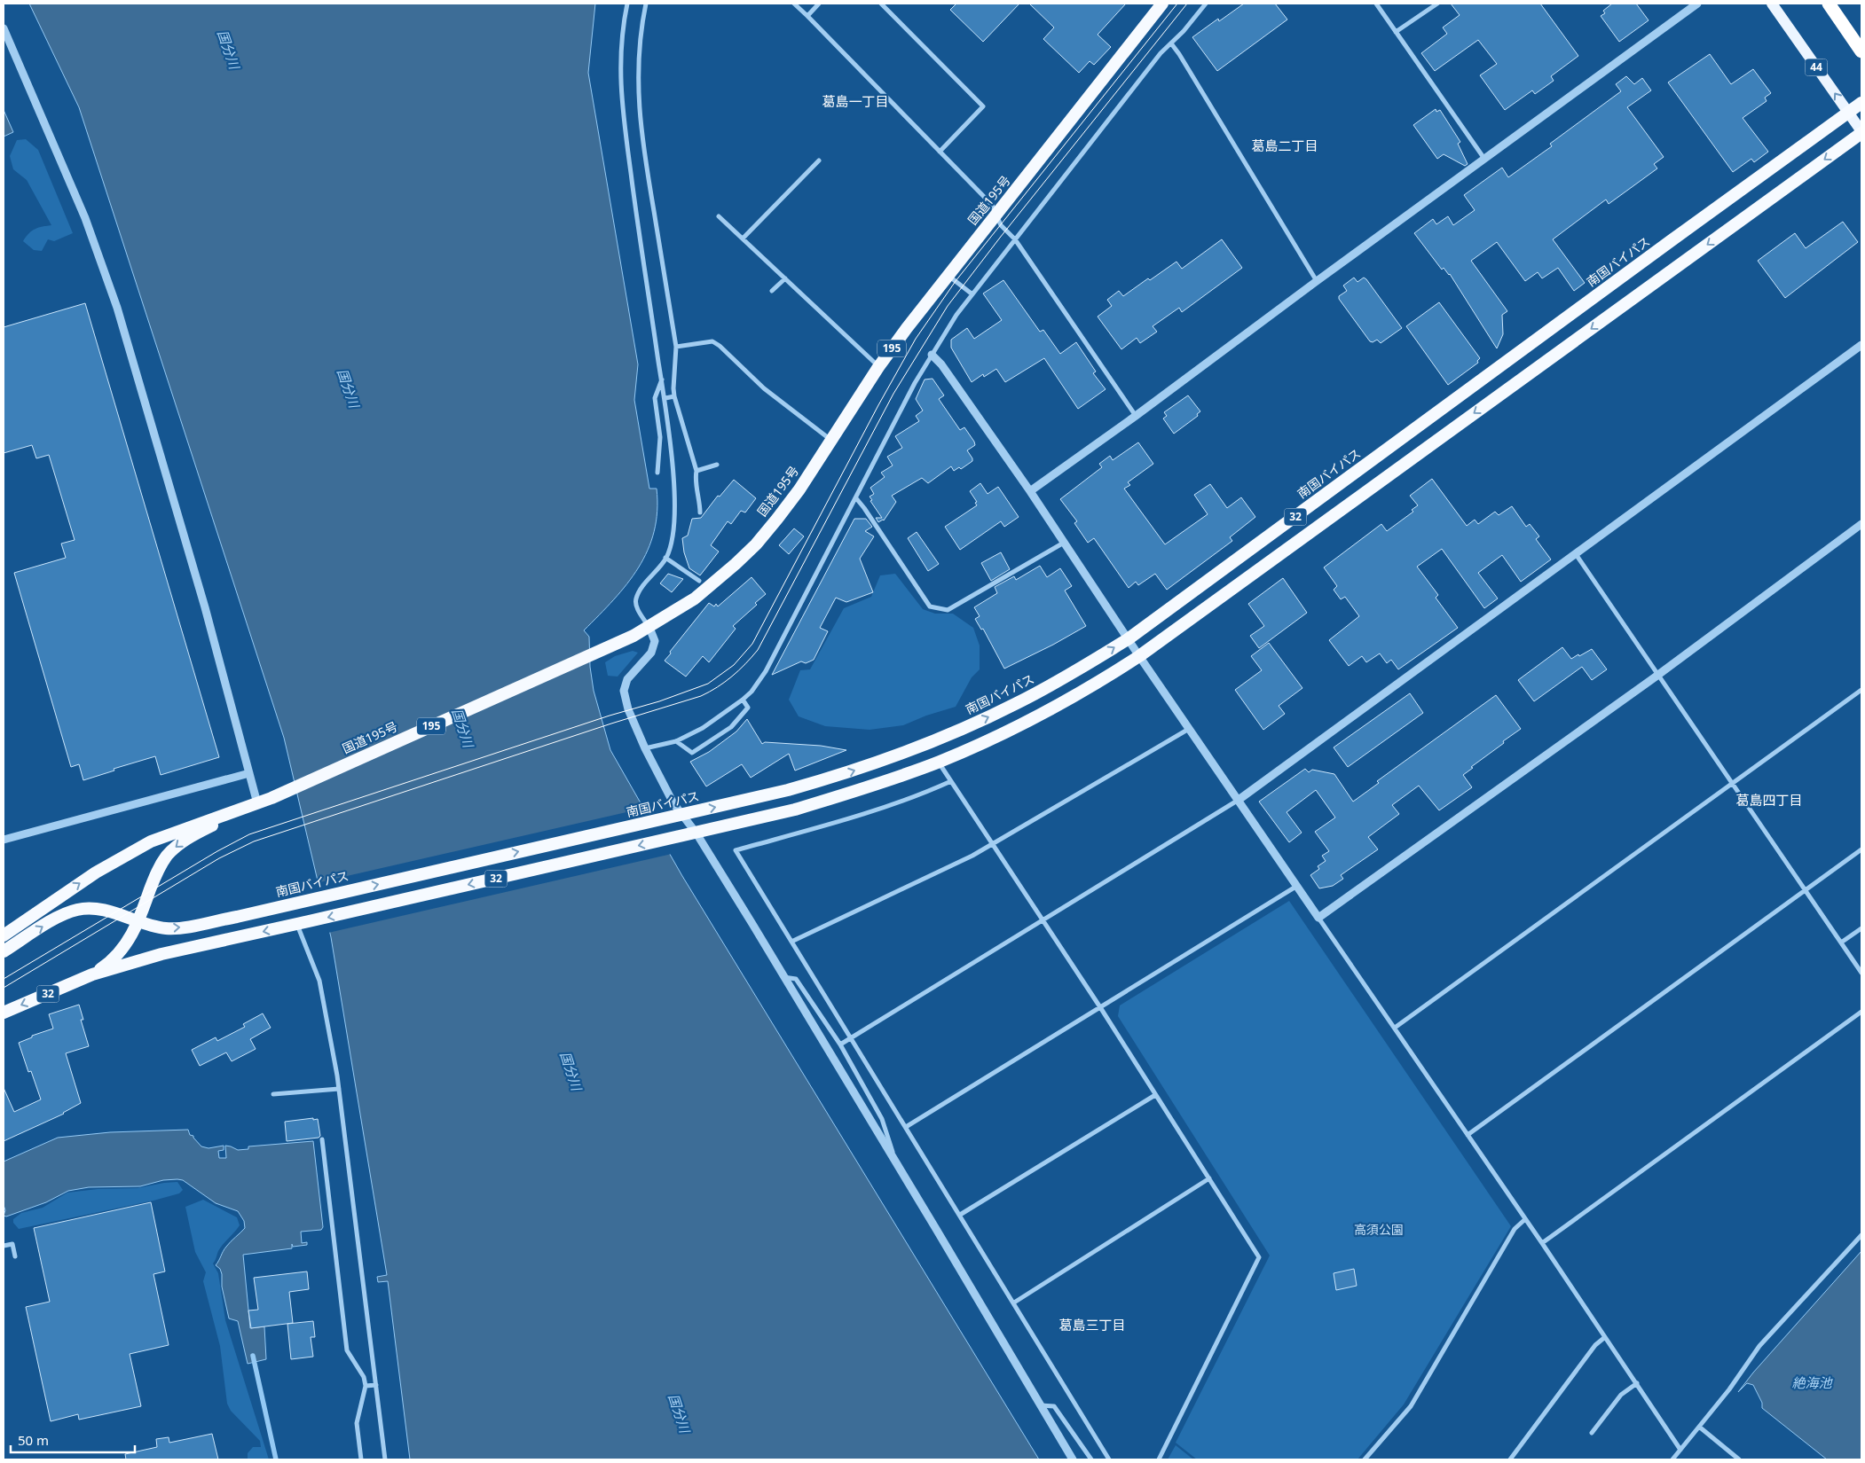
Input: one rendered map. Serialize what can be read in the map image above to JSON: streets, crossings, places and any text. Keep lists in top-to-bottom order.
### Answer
{
  "streets": {
    "highway": [
      "国道195号",
      "南国バイパス",
      "195",
      "32"
    ],
    "main road": ["44"]
  },
  "crossings": [
    ["44", "南国バイパス"],
    ["44", "32"],
    ["国道195号", "南国バイパス"],
    ["国道195号", "32"]
  ],
  "districts": [
    "葛島一丁目",
    "葛島二丁目",
    "葛島四丁目",
    "葛島三丁目"
  ],
  "water": ["国分川", "絶海池"],
  "parks": ["高須公園"],
  "scale_bar": "50 m"
}
